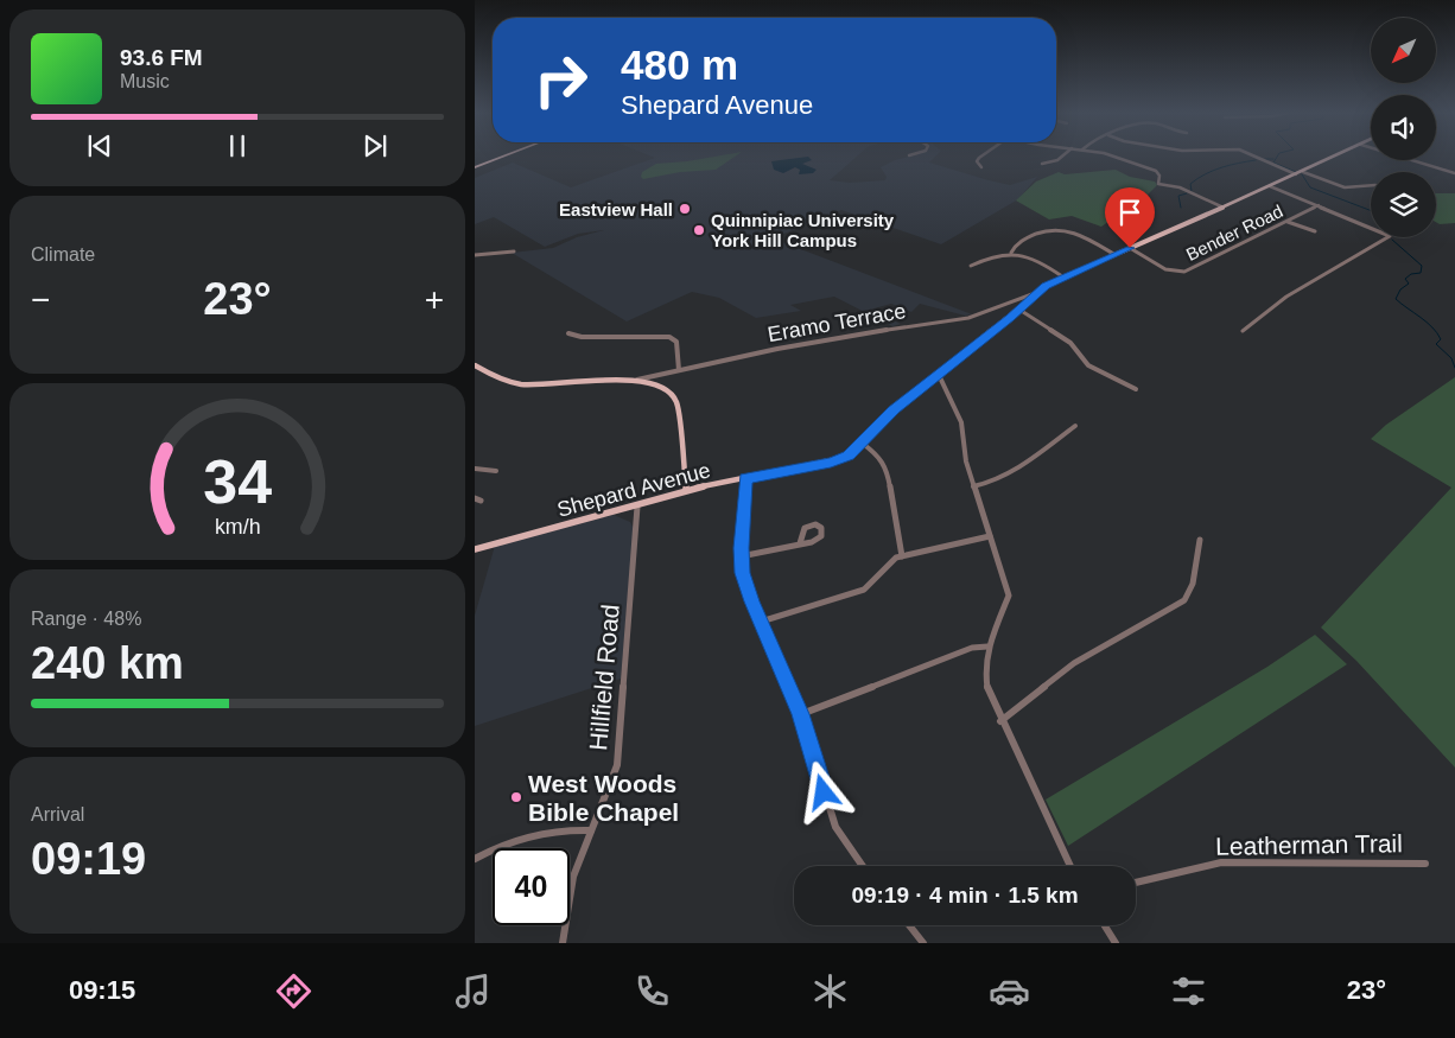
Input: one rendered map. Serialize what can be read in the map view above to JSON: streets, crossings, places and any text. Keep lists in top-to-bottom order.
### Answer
{
  "streets": {
    "main road": ["Shepard Avenue"],
    "street": [
      "Bender Road",
      "Eramo Terrace",
      "Hillfield Road",
      "Leatherman Trail"
    ]
  },
  "crossings": [
    ["Bender Road", "Shepard Avenue"],
    ["Eramo Terrace", "Shepard Avenue"],
    ["Shepard Avenue", "Hillfield Road"]
  ],
  "places": ["Eastview Hall", "Quinnipiac University York Hill Campus", "West Woods Bible Chapel"],
  "north": "bottom left",
  "page": {
    "turn": ["480 m", "Shepard Avenue"],
    "song": ["93.6 FM", "Music"],
    "tile": [
      "Climate",
      ["Range · 48%", "240 km"],
      ["Arrival", "09:19"]
    ],
    "heat": ["−", "23°", "+"],
    "limit": "40",
    "trip": "09:19 · 4 min · 1.5 km",
    "tabs": ["09:15", "23°"],
    "gauge": ["34", "km/h"]
  }
}
